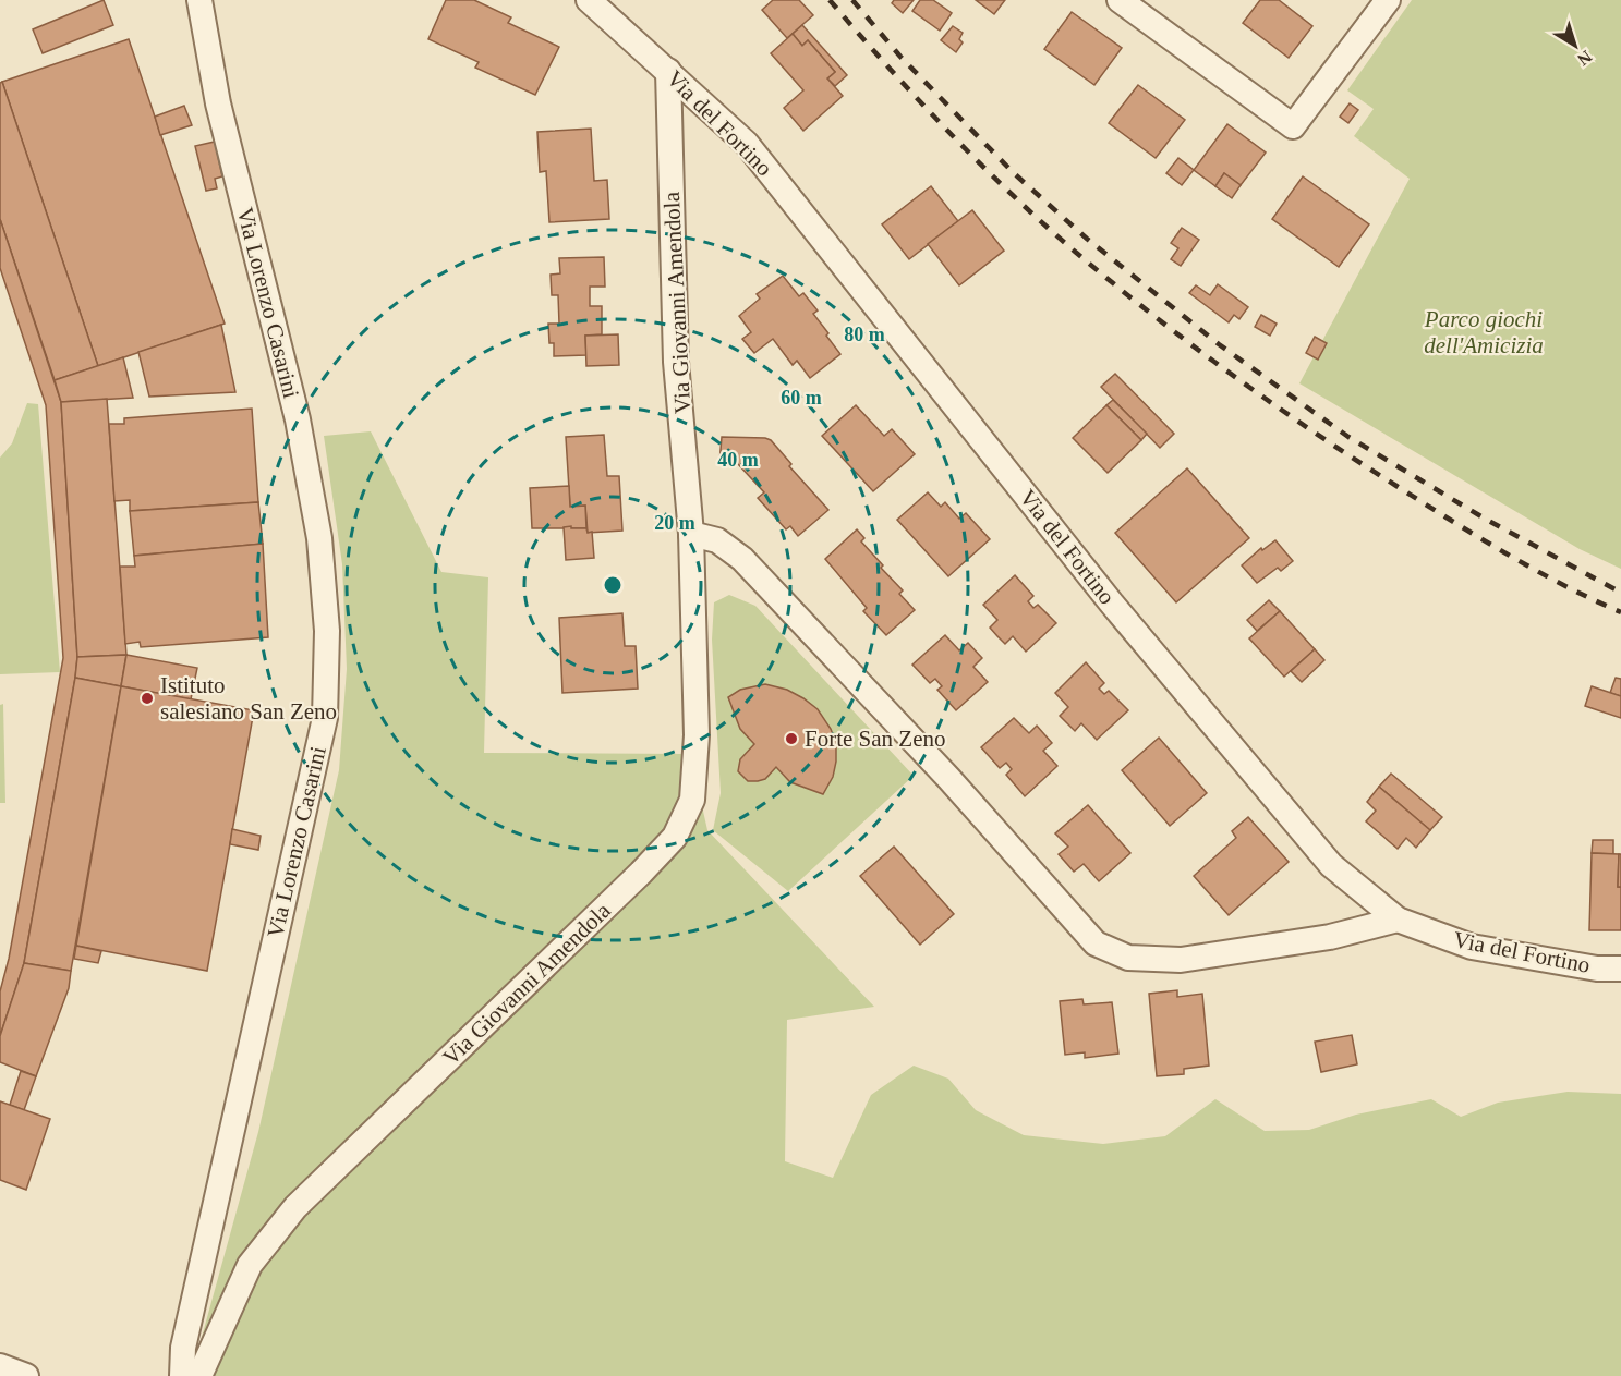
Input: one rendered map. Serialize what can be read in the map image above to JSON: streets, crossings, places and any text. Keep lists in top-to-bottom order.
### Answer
{
  "streets": {
    "street": ["Via del Fortino", "Via Lorenzo Casarini", "Via Giovanni Amendola"]
  },
  "crossings": [
    ["Via del Fortino", "Via Giovanni Amendola"]
  ],
  "parks": ["Parco giochi dell'Amicizia"],
  "places": ["Istituto salesiano San Zeno", "Forte San Zeno"],
  "north": "bottom right",
  "rings": [
    "80 m",
    "60 m",
    "40 m",
    "20 m"
  ]
}
